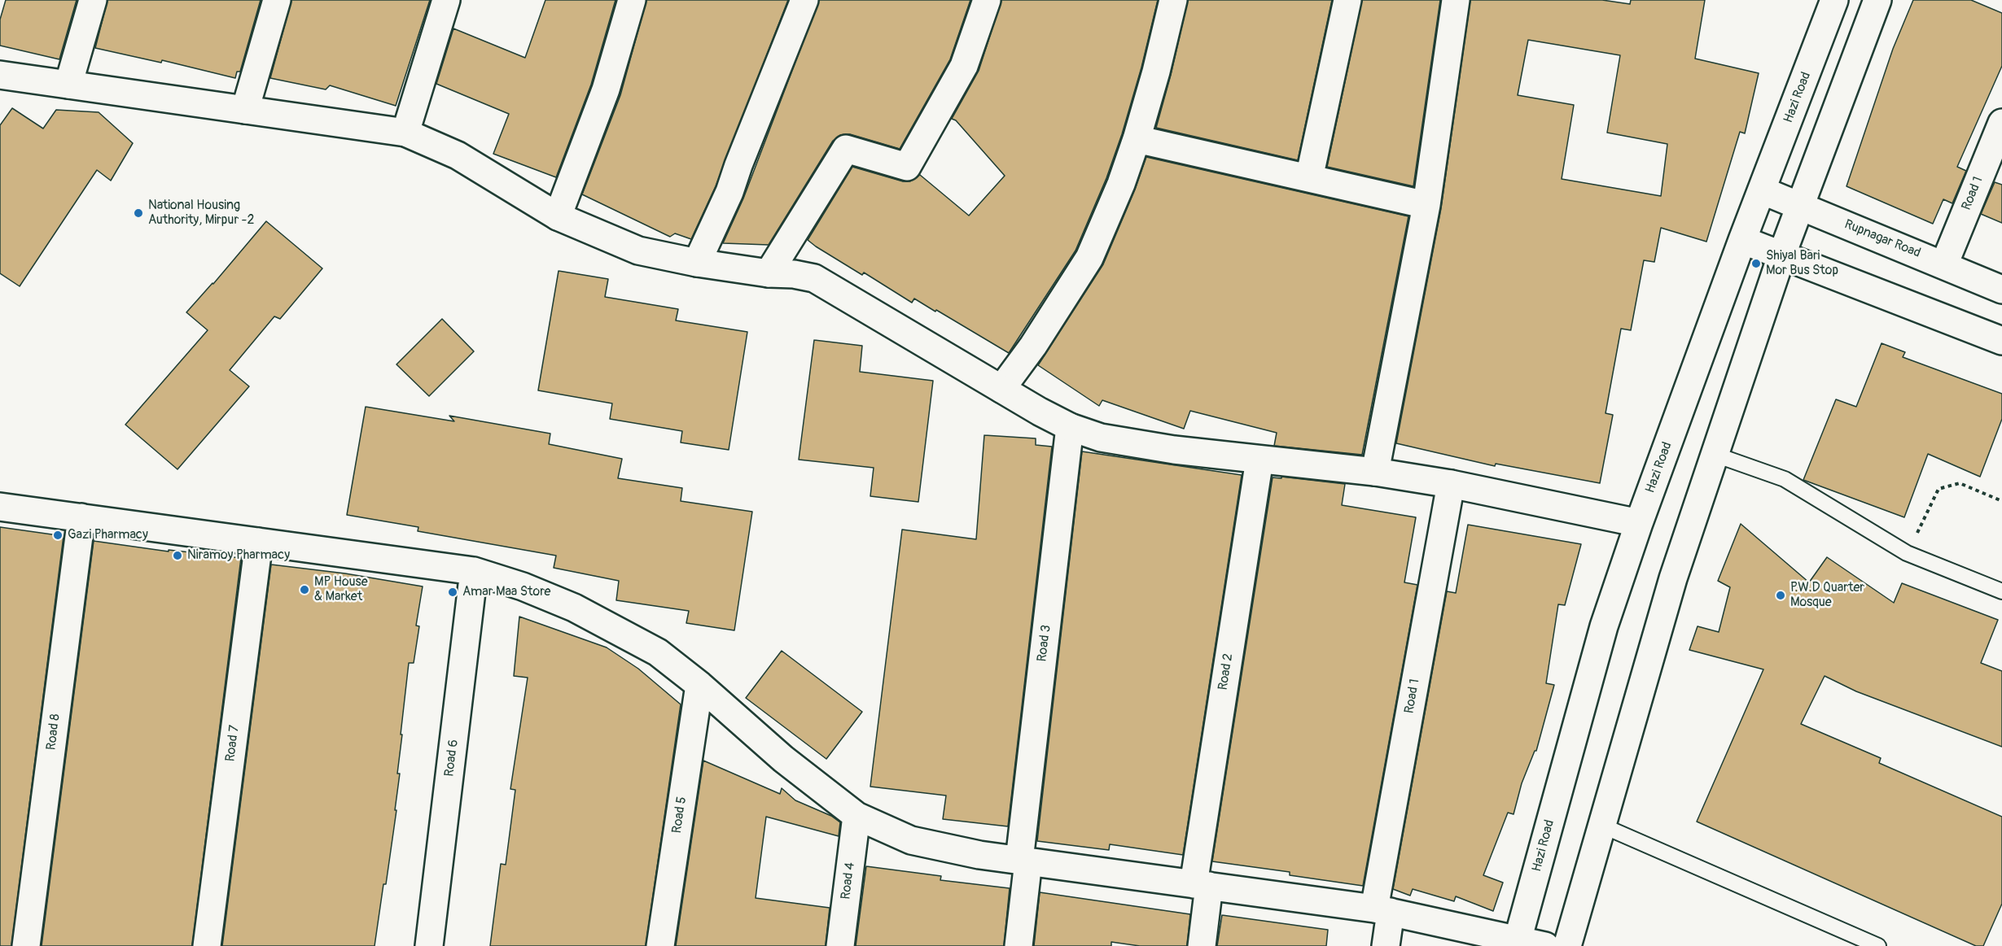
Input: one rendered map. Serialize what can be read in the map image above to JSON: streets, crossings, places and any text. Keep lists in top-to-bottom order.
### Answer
{
  "streets": {
    "street": [
      "Hazi Road",
      "Road 1",
      "Rupnagar Road",
      "Road 3",
      "Road 2",
      "Road 8",
      "Road 7",
      "Road 6",
      "Road 5",
      "Road 4"
    ]
  },
  "crossings": [
    ["Hazi Road", "Rupnagar Road"],
    ["Road 1", "Rupnagar Road"]
  ],
  "places": [
    "National Housing Authority, Mirpur -2",
    "Shiyal Bari Mor Bus Stop",
    "Gazi Pharmacy",
    "Niramoy Pharmacy",
    "MP House & Market",
    "Amar Maa Store",
    "P.W.D Quarter Mosque"
  ]
}
